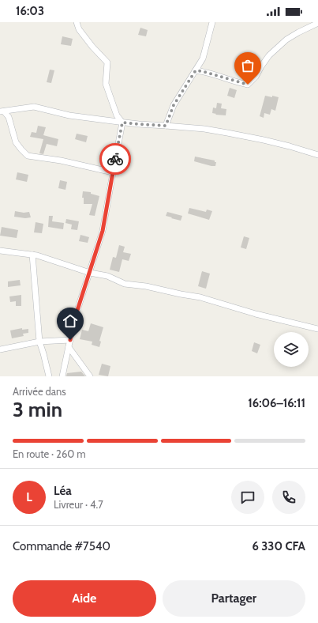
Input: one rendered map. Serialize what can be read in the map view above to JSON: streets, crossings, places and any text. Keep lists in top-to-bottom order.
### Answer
{
  "page": {
    "status": "16:03",
    "heading": ["3 min", "Arrivée dans", "16:06–16:11"],
    "panel": [
      "Léa",
      "Livreur · 4.7",
      "Commande #7540",
      "6 330 CFA"
    ],
    "bar": "En route · 260 m",
    "round": "L",
    "buttons": ["Aide", "Partager"]
  }
}
